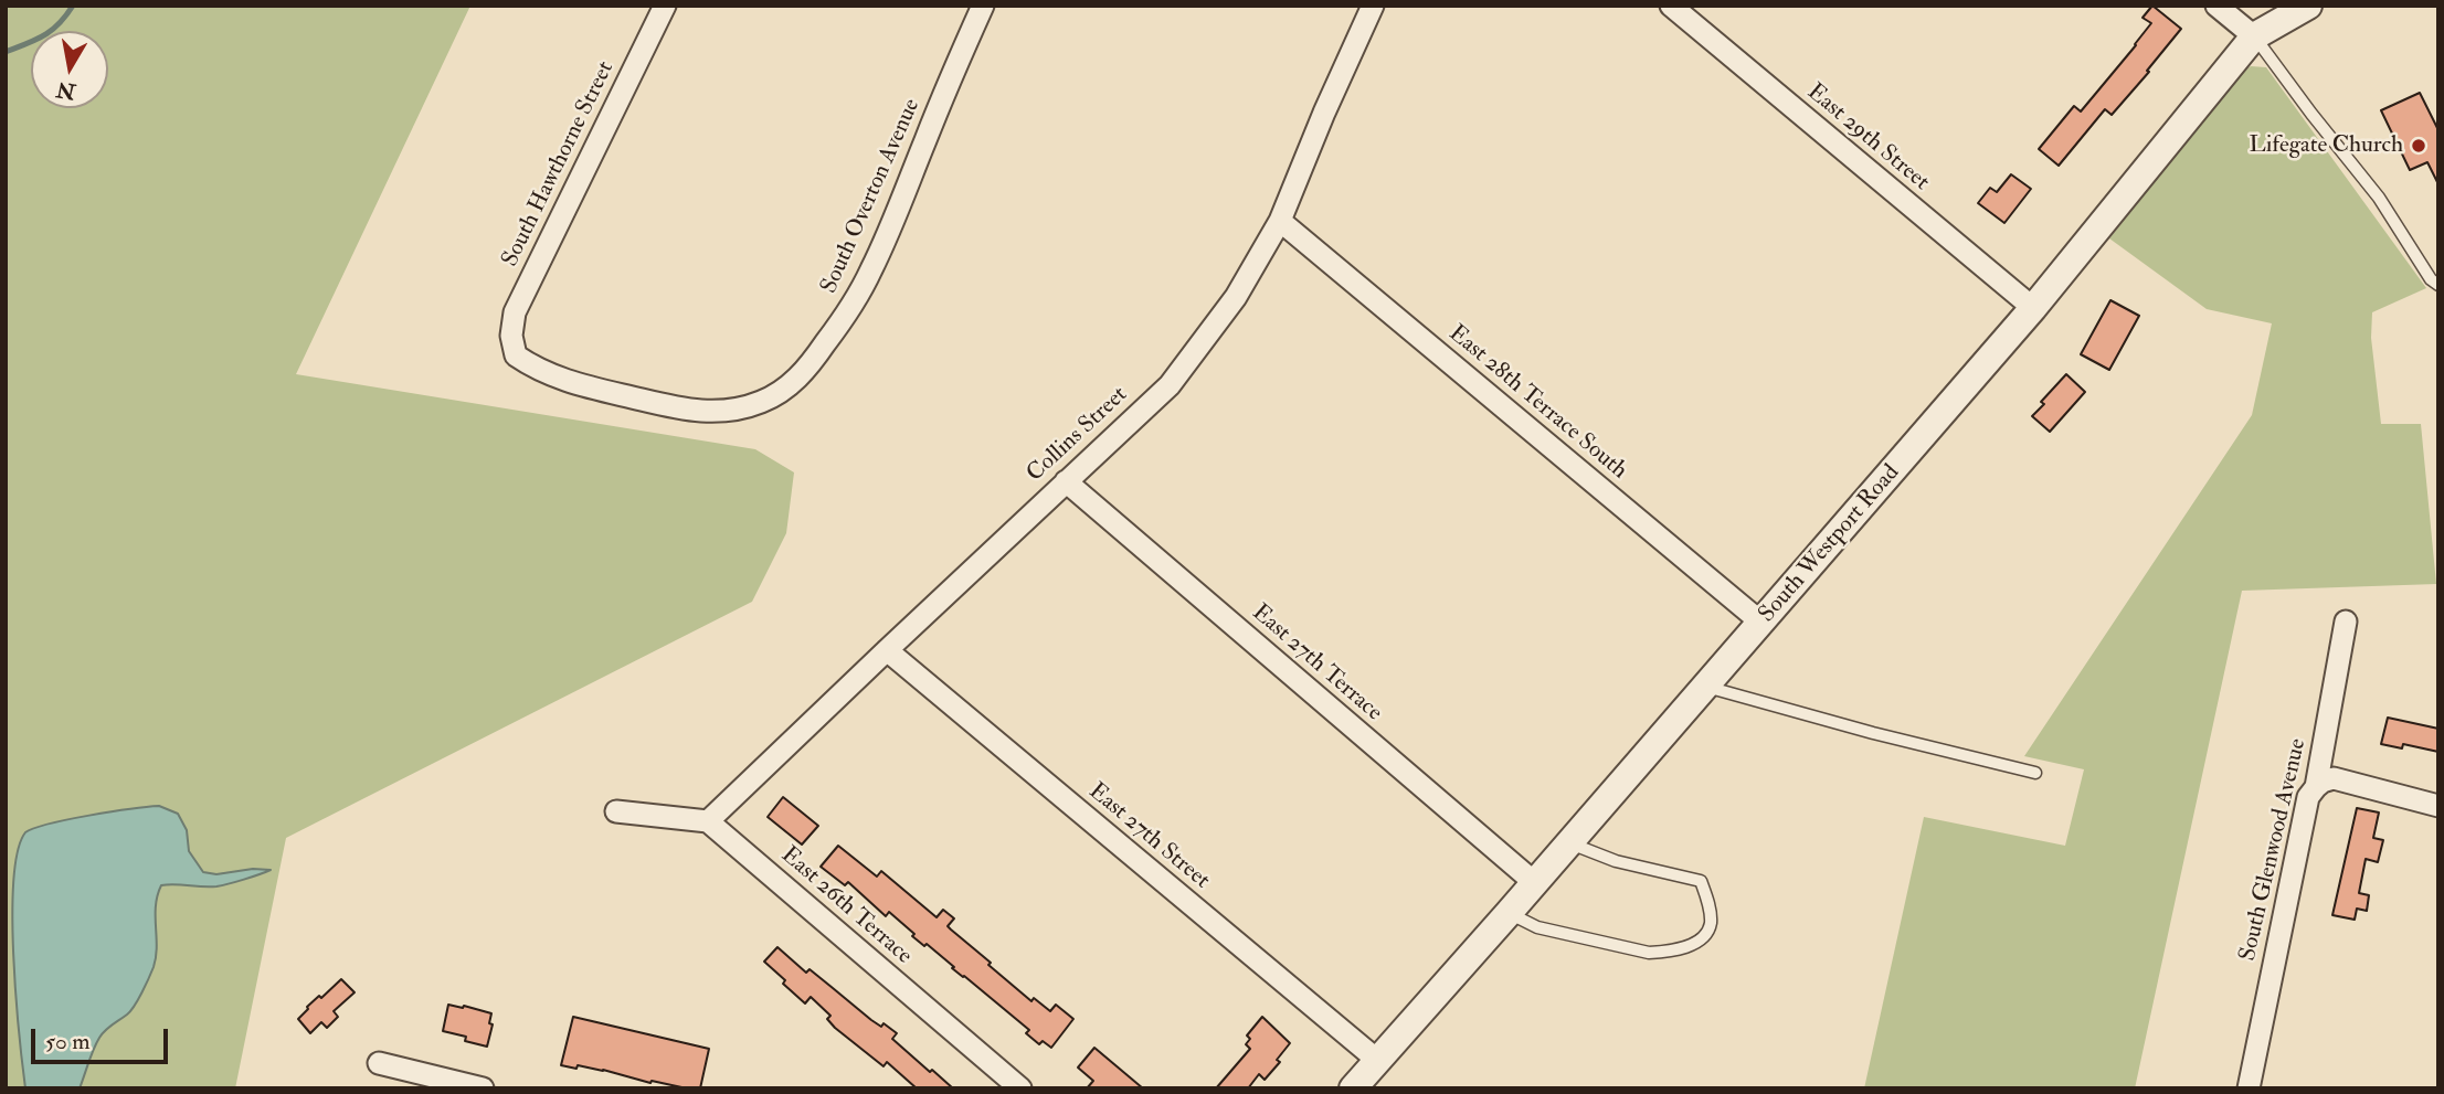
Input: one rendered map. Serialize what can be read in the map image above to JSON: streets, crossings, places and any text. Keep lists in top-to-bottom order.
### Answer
{
  "streets": {
    "street": [
      "East 29th Street",
      "South Hawthorne Street",
      "South Overton Avenue",
      "East 28th Terrace South",
      "Collins Street",
      "South Westport Road",
      "East 27th Terrace",
      "East 27th Street",
      "South Glenwood Avenue",
      "East 26th Terrace"
    ]
  },
  "crossings": [
    ["East 29th Street", "South Westport Road"],
    ["South Hawthorne Street", "South Overton Avenue"],
    ["East 28th Terrace South", "Collins Street"],
    ["East 28th Terrace South", "South Westport Road"],
    ["Collins Street", "East 27th Terrace"],
    ["Collins Street", "East 27th Street"],
    ["Collins Street", "East 26th Terrace"],
    ["South Westport Road", "East 27th Terrace"],
    ["South Westport Road", "East 27th Street"]
  ],
  "places": ["Lifegate Church"],
  "scale_bar": "50 m",
  "north": "bottom"
}
